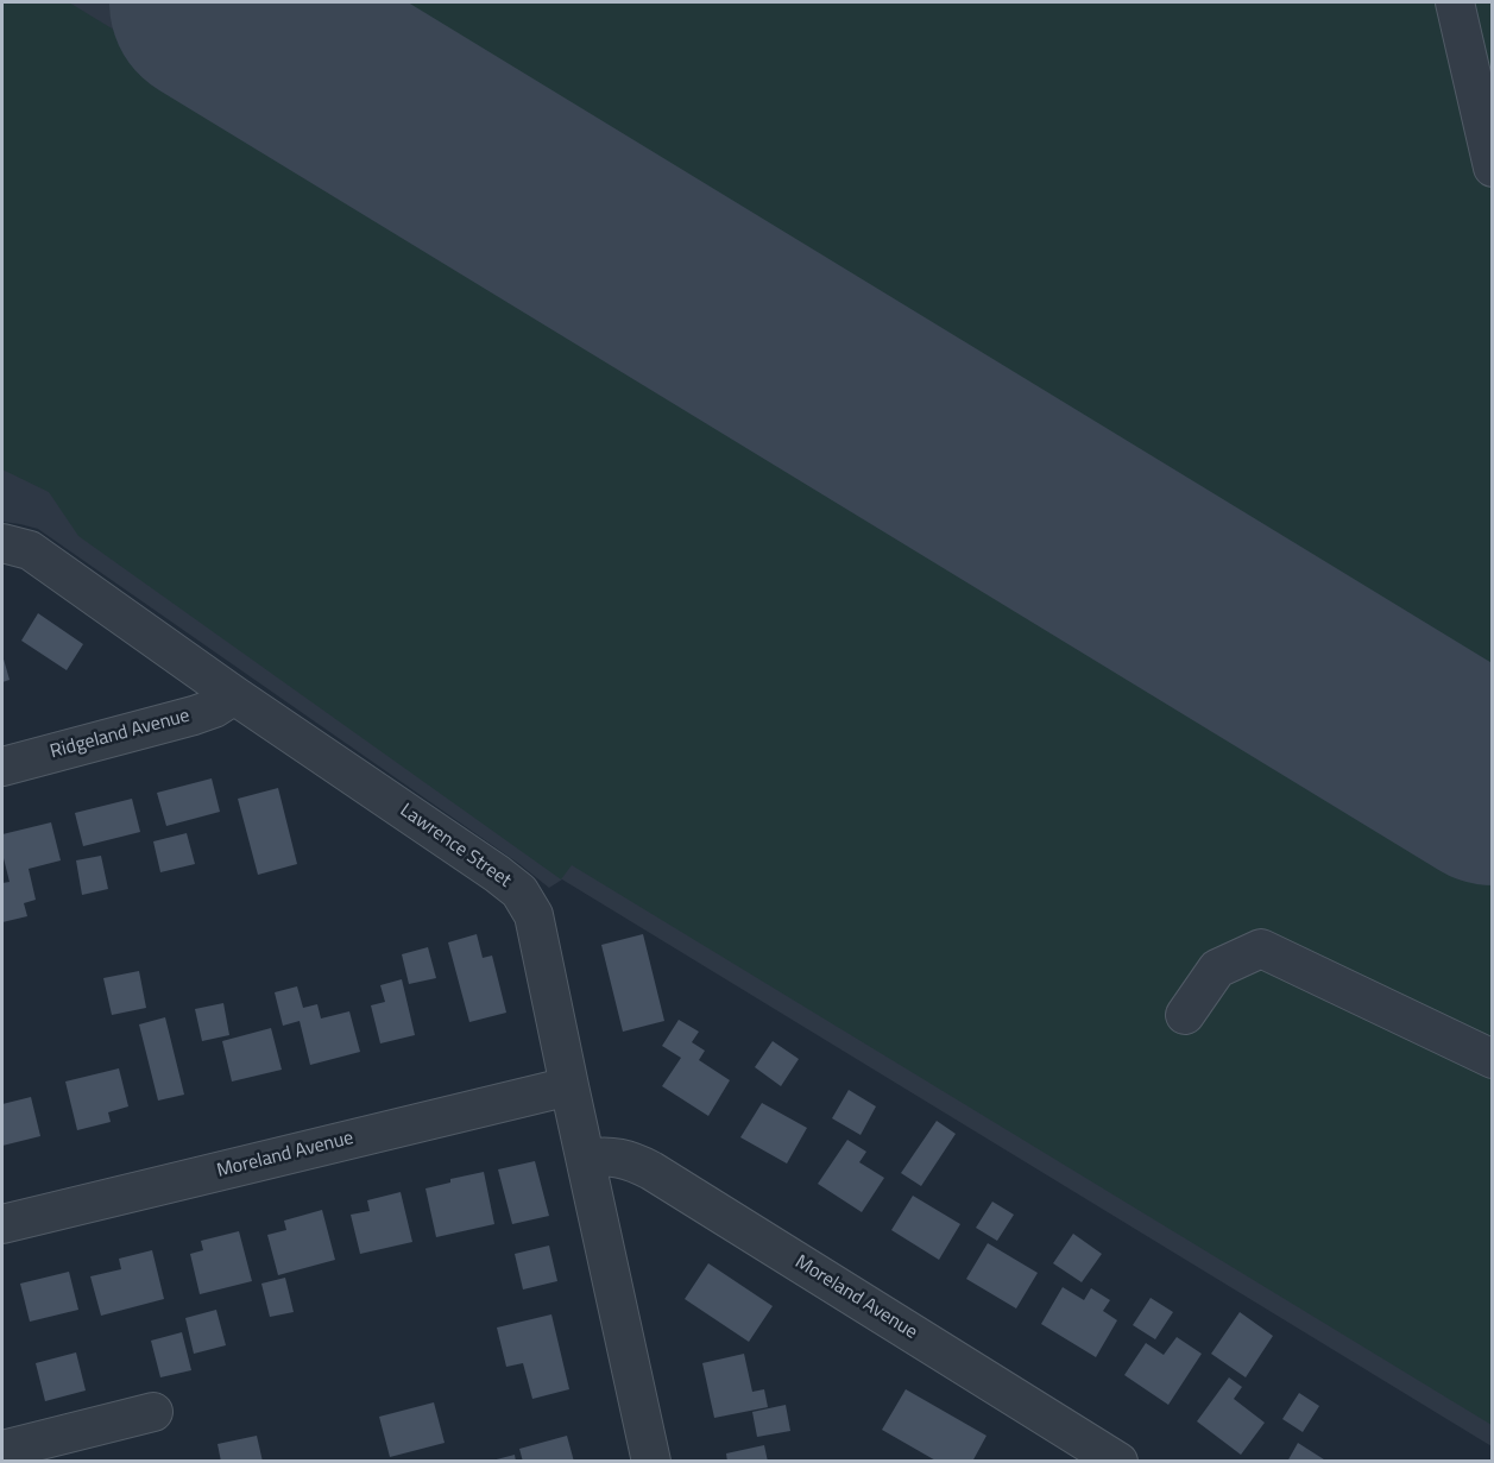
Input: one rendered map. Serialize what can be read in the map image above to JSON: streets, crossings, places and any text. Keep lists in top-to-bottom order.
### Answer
{
  "streets": {
    "street": ["Ridgeland Avenue", "Lawrence Street", "Moreland Avenue"]
  },
  "crossings": [
    ["Ridgeland Avenue", "Lawrence Street"],
    ["Lawrence Street", "Moreland Avenue"]
  ]
}
